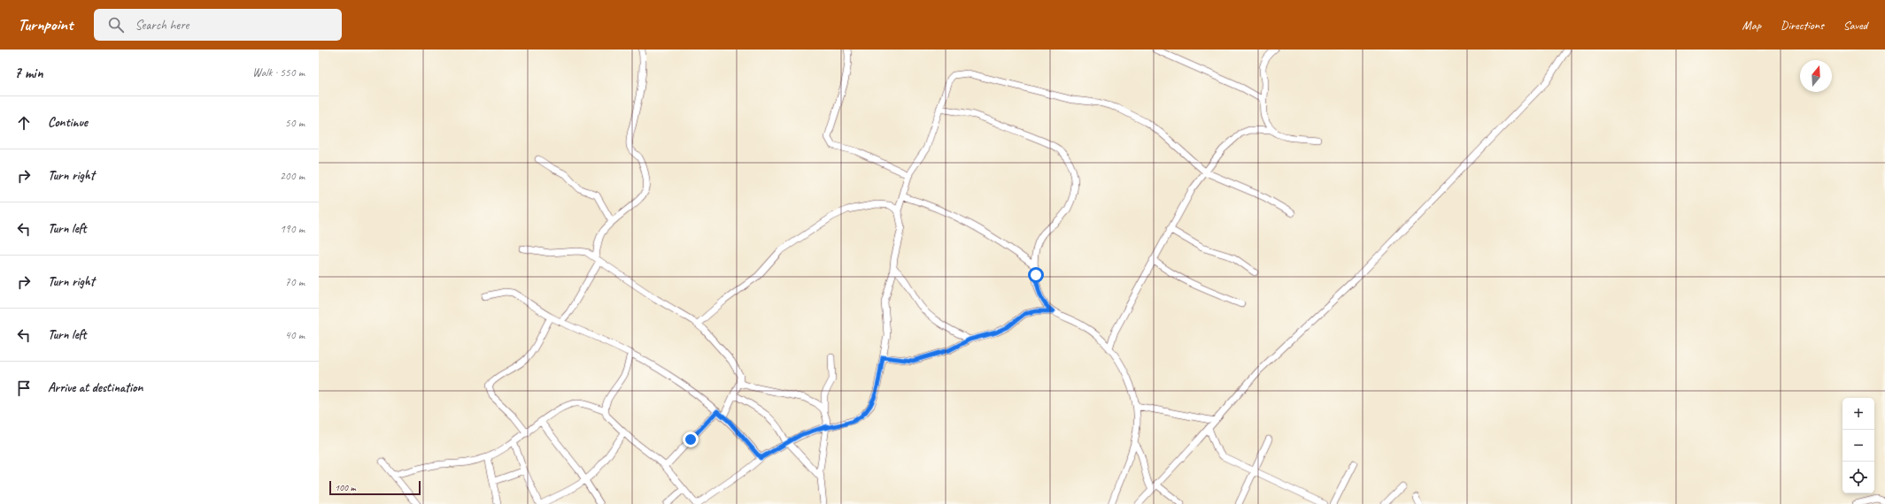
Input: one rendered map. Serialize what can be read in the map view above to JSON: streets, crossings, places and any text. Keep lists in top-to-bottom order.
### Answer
{
  "scale_bar": "100 m",
  "north": "top",
  "page": {
    "header": "Turnpoint",
    "search": "Search here",
    "nav": ["Map", "Directions", "Saved"],
    "heading": ["7 min", "Walk · 550 m"],
    "list": [
      ["Continue", "50 m"],
      ["Turn right", "200 m"],
      ["Turn left", "190 m"],
      ["Turn right", "70 m"],
      ["Turn left", "40 m"],
      "Arrive at destination"
    ],
    "map_buttons": ["+", "−"],
    "scale": "100 m"
  }
}
